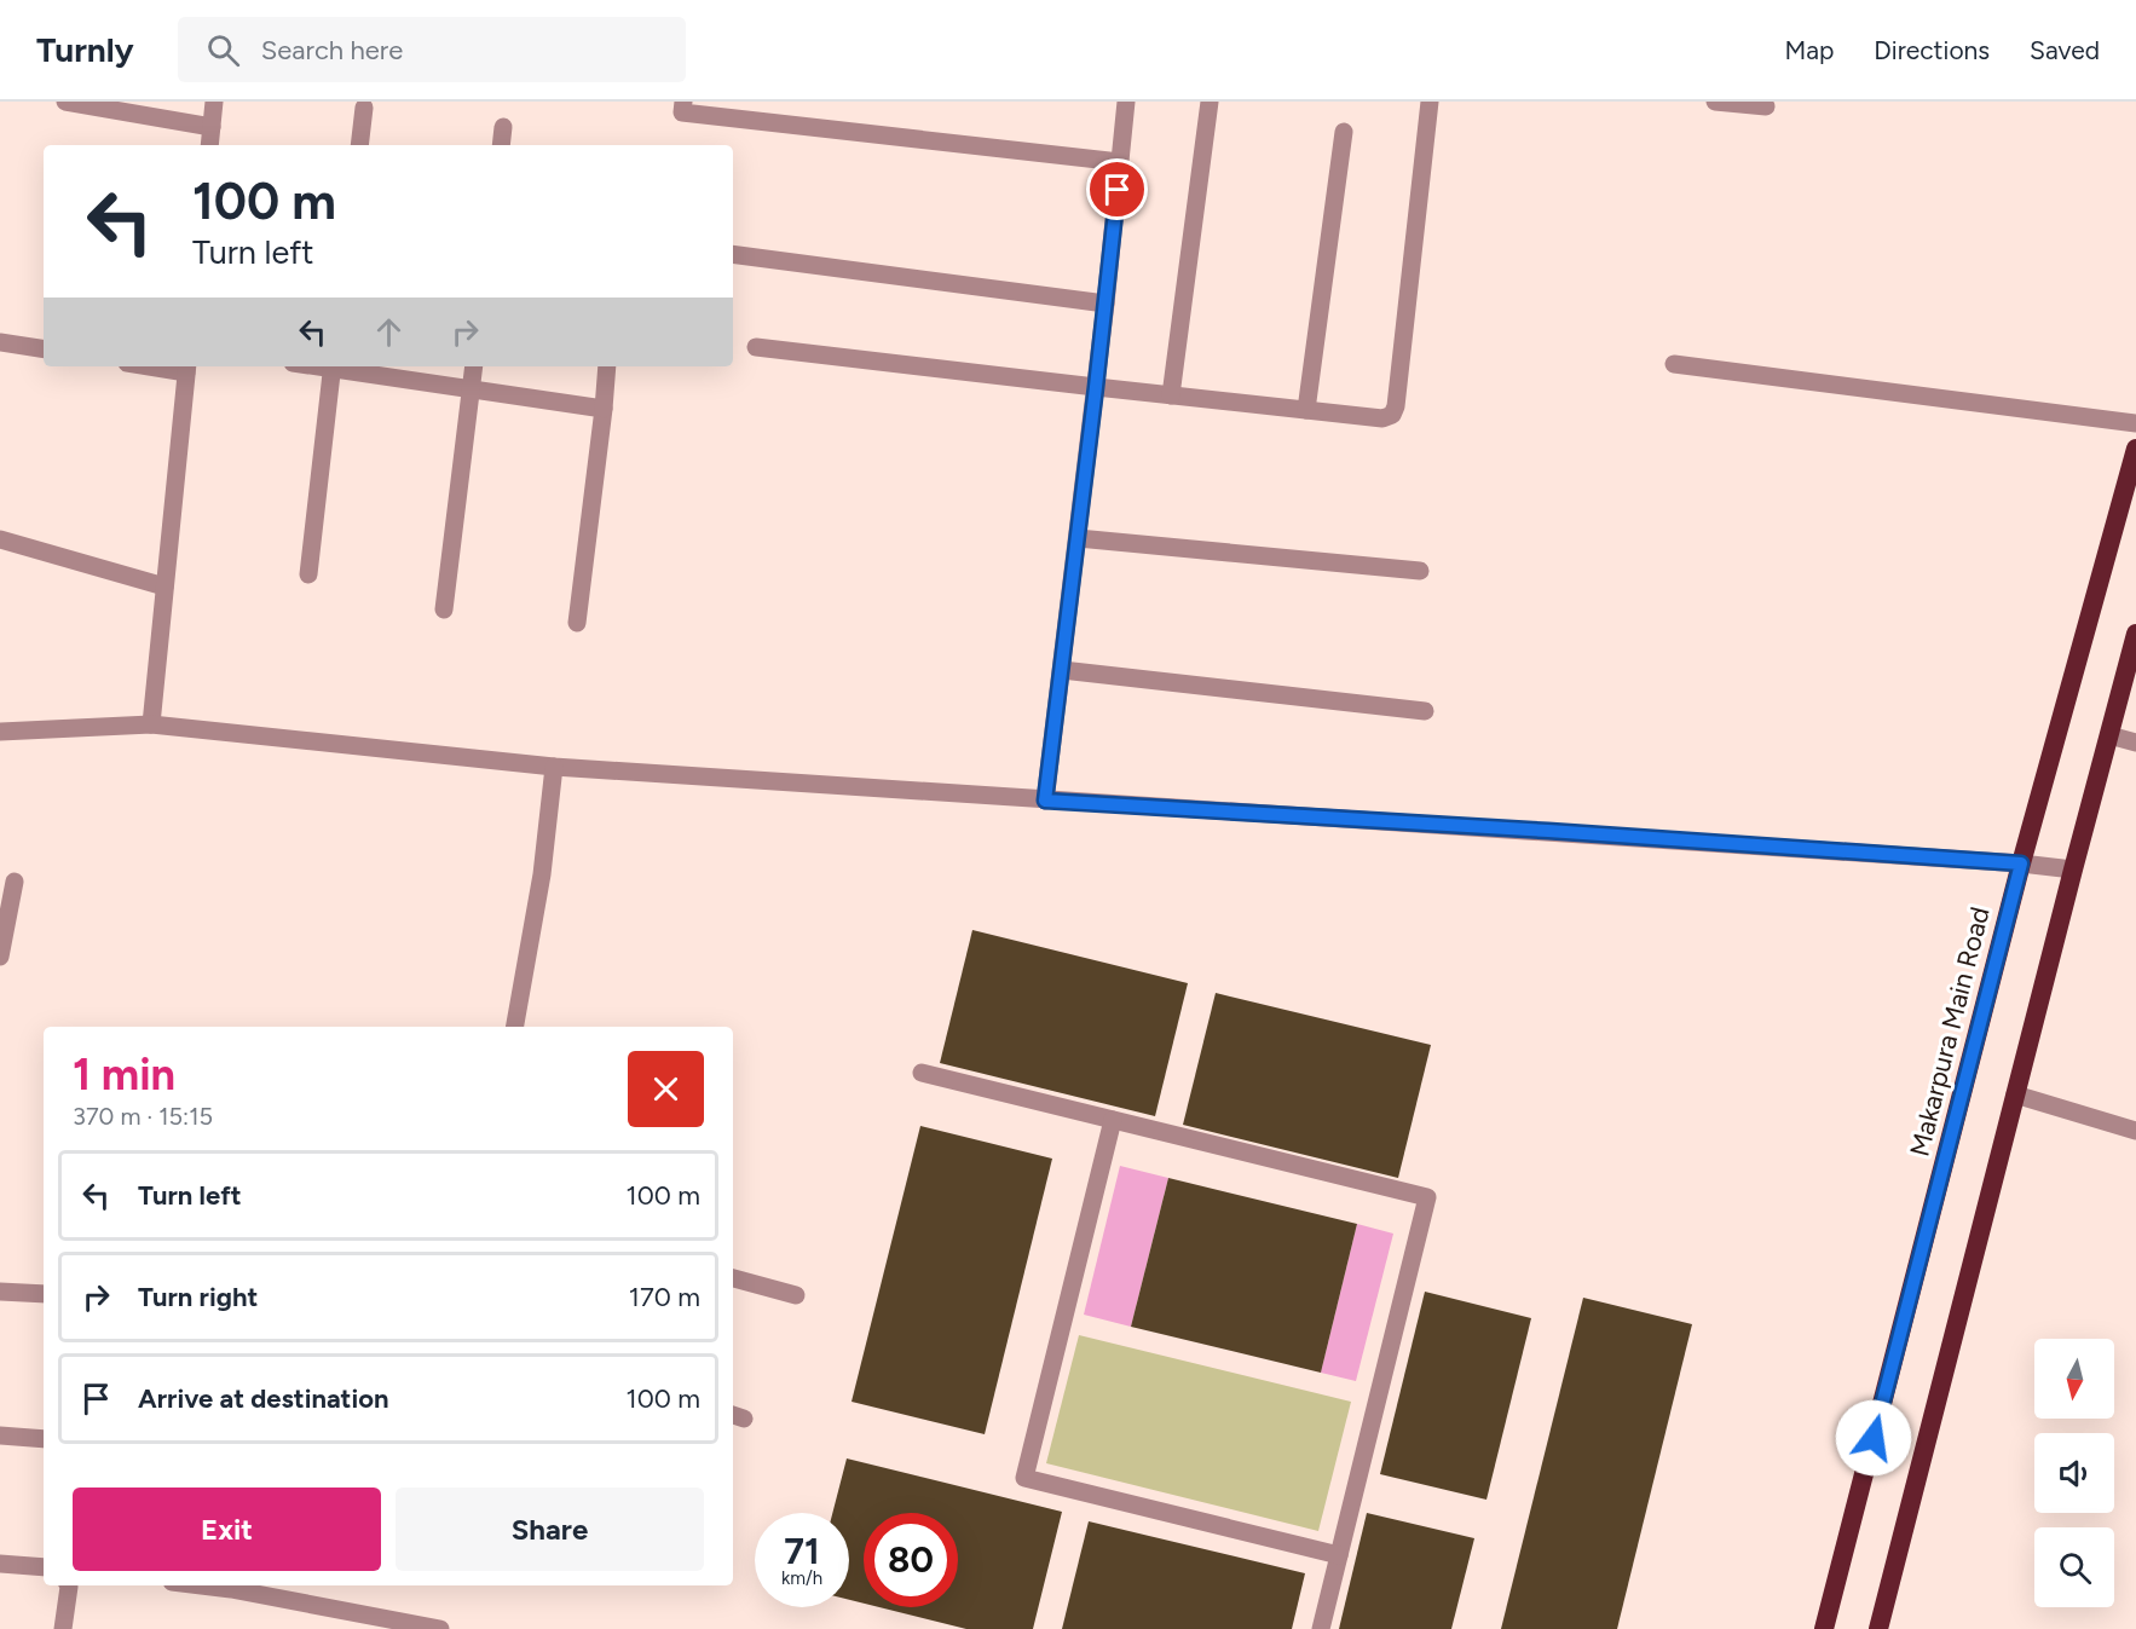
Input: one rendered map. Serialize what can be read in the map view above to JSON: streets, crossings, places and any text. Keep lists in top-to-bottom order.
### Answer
{
  "streets": {
    "highway": ["Makarpura Main Road"]
  },
  "north": "bottom",
  "page": {
    "header": "Turnly",
    "search": "Search here",
    "nav": ["Map", "Directions", "Saved"],
    "turn": ["100 m", "Turn left"],
    "heading": ["1 min", "370 m · 15:15"],
    "list": [
      {
        "name": "Turn left",
        "value": "100 m"
      },
      {
        "name": "Turn right",
        "value": "170 m"
      },
      {
        "name": "Arrive at destination",
        "value": "100 m"
      }
    ],
    "buttons": ["Exit", "Share"],
    "speed": "71 km/h",
    "limit": "80"
  }
}
